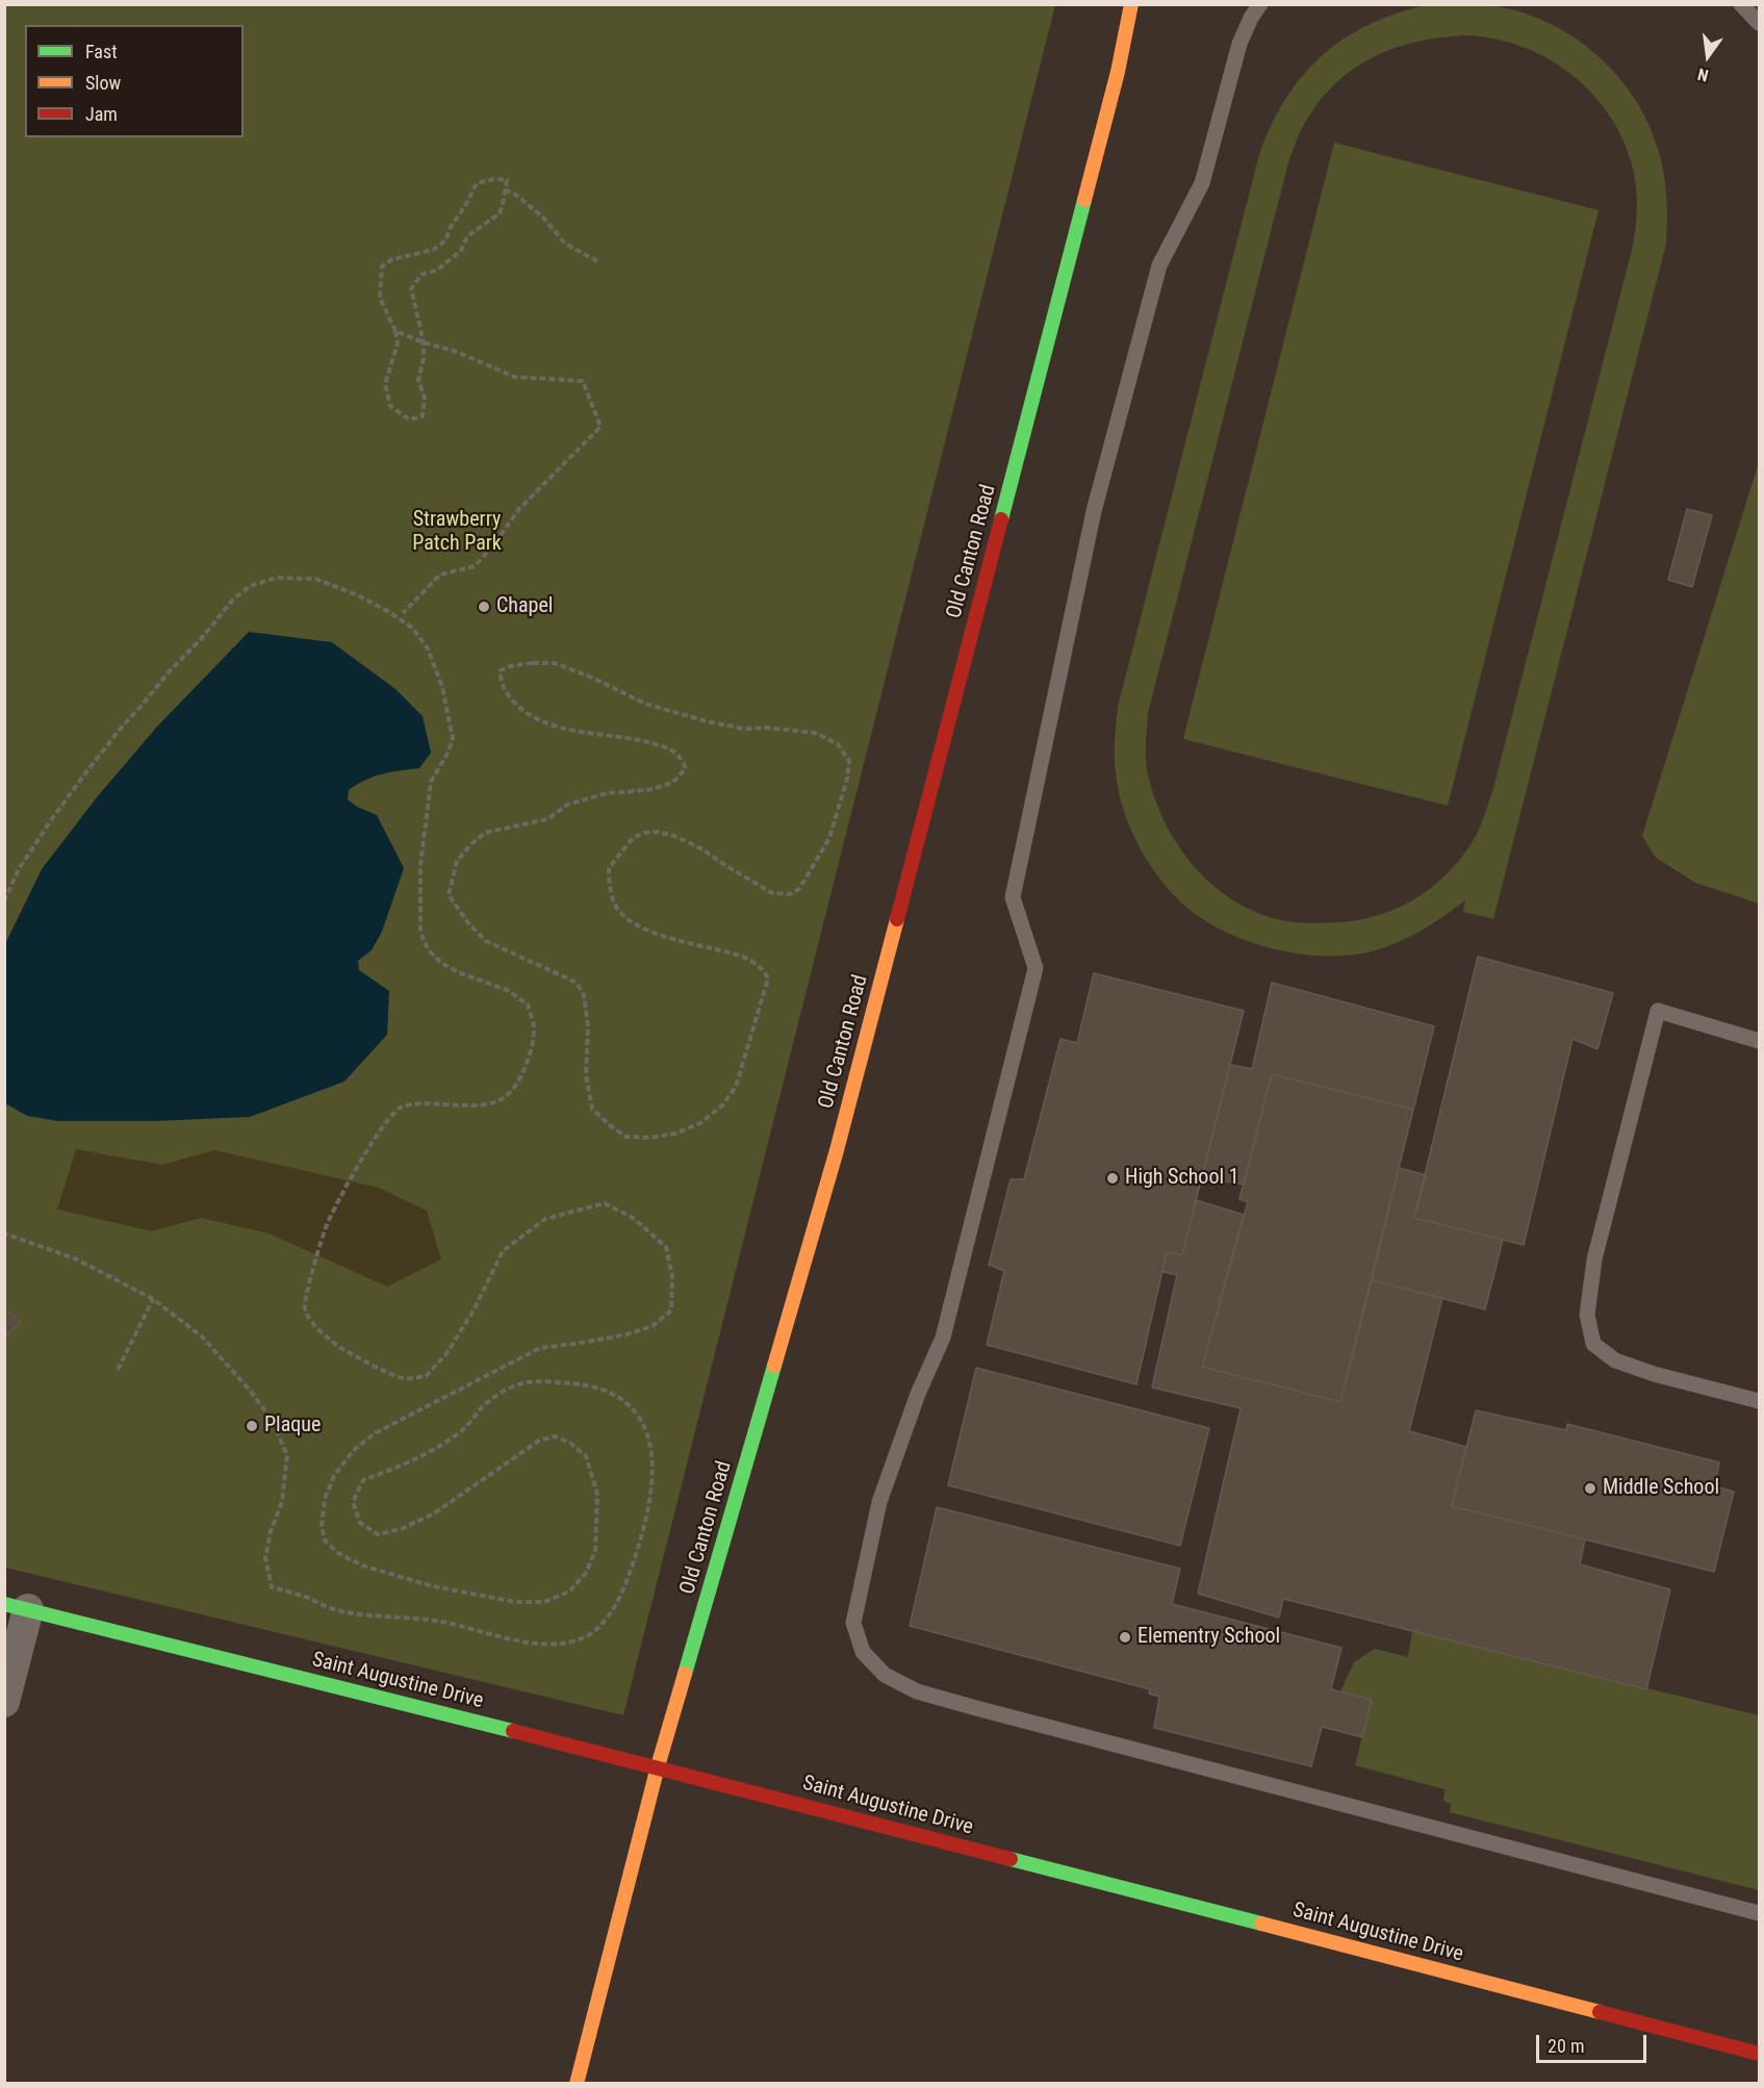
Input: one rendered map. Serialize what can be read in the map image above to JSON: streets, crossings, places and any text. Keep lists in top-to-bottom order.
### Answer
{
  "streets": {
    "main road": ["Old Canton Road", "Saint Augustine Drive"]
  },
  "crossings": [
    ["Old Canton Road", "Saint Augustine Drive"]
  ],
  "parks": ["Strawberry Patch Park"],
  "places": [
    "Chapel",
    "High School 1",
    "Plaque",
    "Middle School",
    "Elementry School"
  ],
  "legend": ["Fast", "Slow", "Jam"],
  "scale_bar": "20 m",
  "north": "bottom"
}
